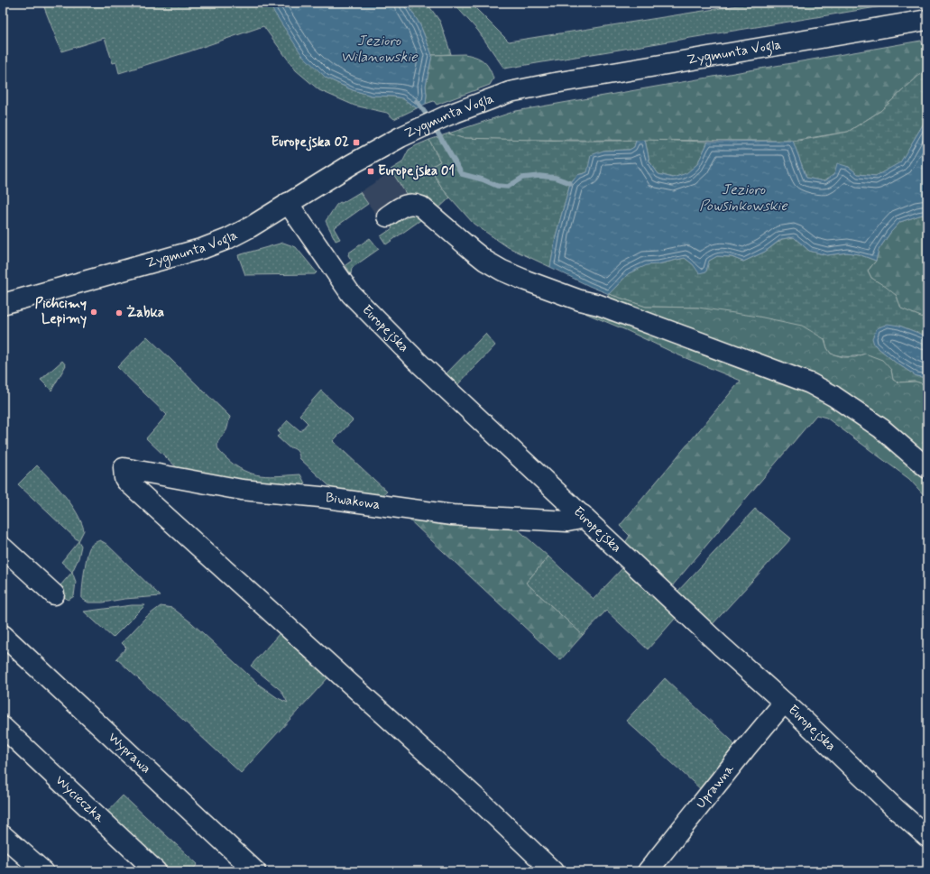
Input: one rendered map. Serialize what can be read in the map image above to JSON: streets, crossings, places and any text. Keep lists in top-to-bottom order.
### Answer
{
  "streets": {
    "street": [
      "Zygmunta Vogla",
      "Europejska",
      "Biwakowa",
      "Wyprawa",
      "Uprawna",
      "Wycieczka"
    ]
  },
  "crossings": [
    ["Zygmunta Vogla", "Europejska"],
    ["Europejska", "Biwakowa"],
    ["Europejska", "Uprawna"]
  ],
  "water": ["Jezioro Wilanowskie", "Jezioro Powsinkowskie"],
  "places": {
    "transit": ["Europejska 02", "Europejska 01"],
    "other": ["Pichcimy Lepimy", "Żabka"]
  }
}
